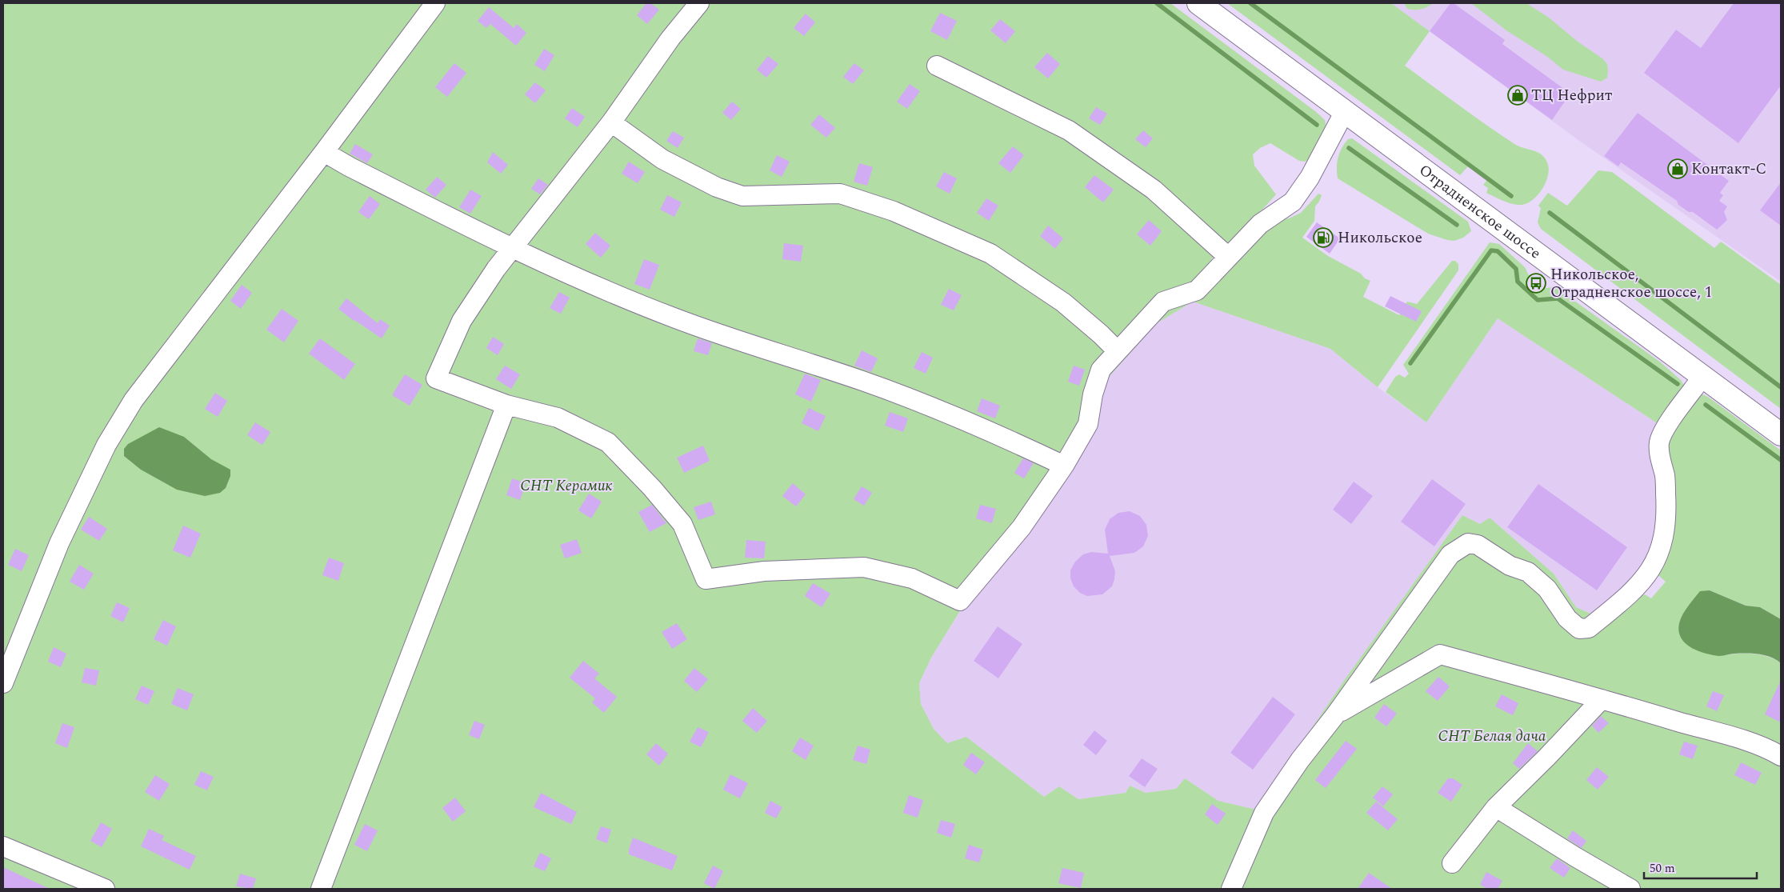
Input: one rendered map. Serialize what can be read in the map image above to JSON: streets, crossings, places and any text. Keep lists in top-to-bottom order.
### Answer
{
  "streets": {
    "main road": ["Отрадненское шоссе"]
  },
  "parks": ["СНТ Керамик", "СНТ Белая дача"],
  "places": {
    "shop": ["ТЦ Нефрит", "Контакт-С"],
    "fuel station": ["Никольское"],
    "bus stop": ["Никольское, Отрадненское шоссе, 1"]
  },
  "scale_bar": "50 m"
}
